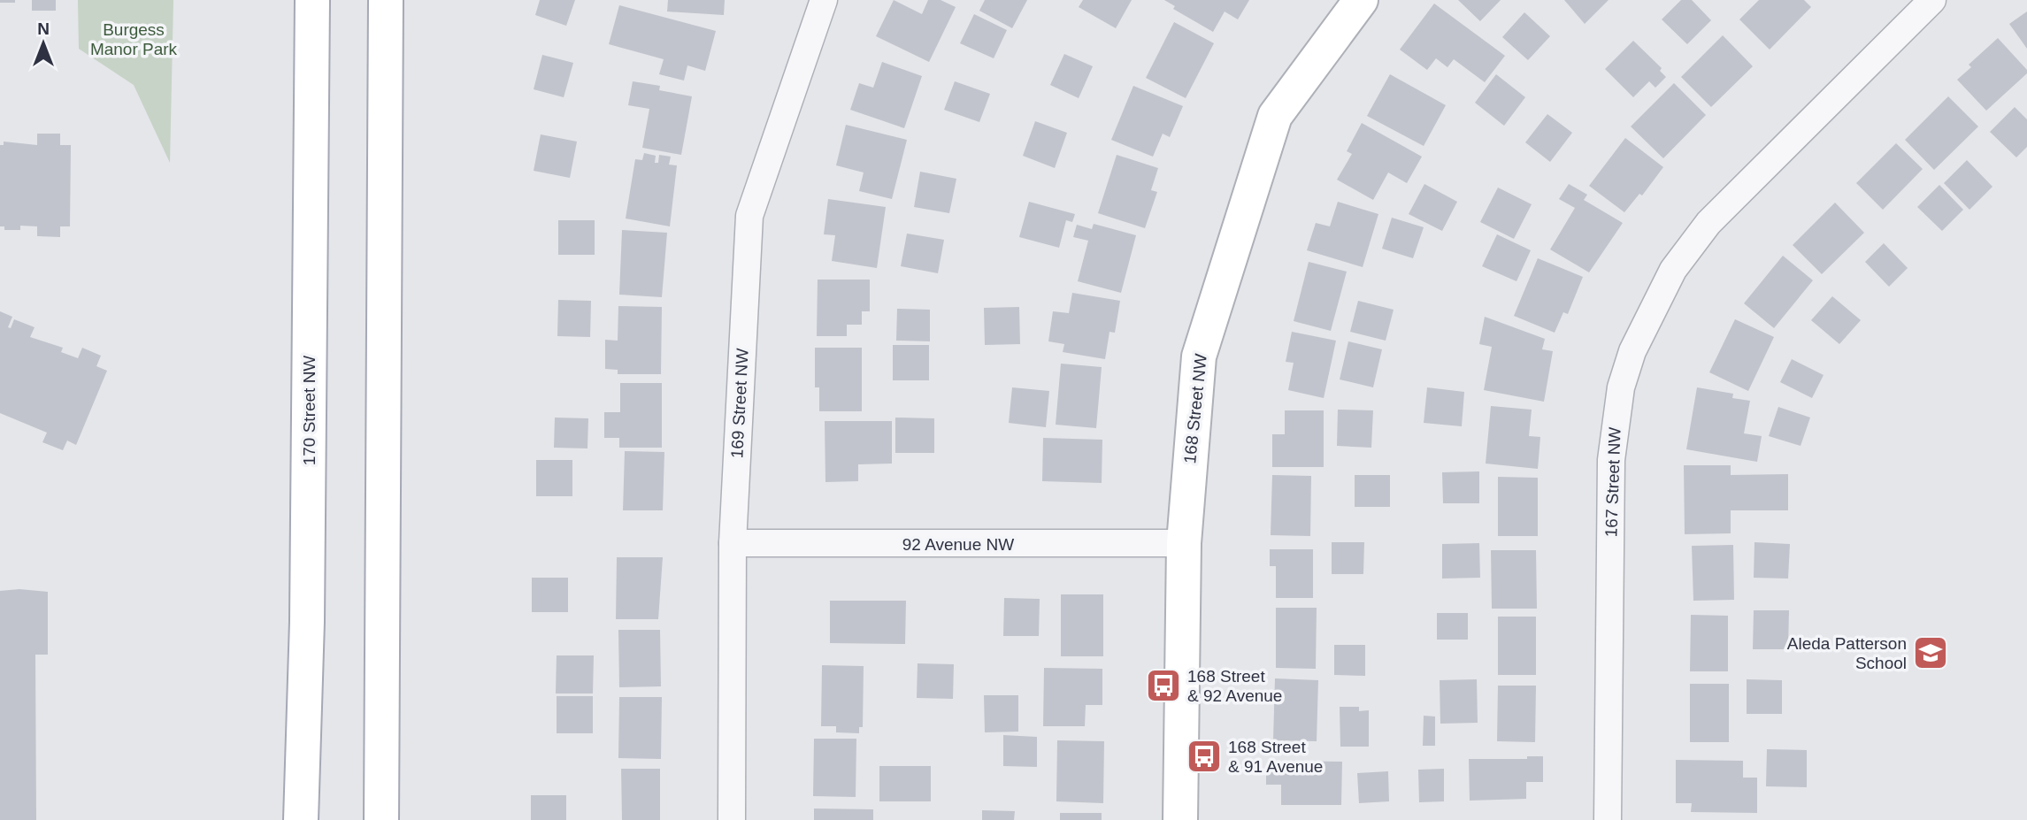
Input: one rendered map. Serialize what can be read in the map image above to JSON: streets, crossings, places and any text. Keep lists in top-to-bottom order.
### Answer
{
  "streets": {
    "main road": ["168 Street NW", "170 Street NW"],
    "street": ["169 Street NW", "167 Street NW", "92 Avenue NW"]
  },
  "crossings": [
    ["169 Street NW", "92 Avenue NW"],
    ["168 Street NW", "92 Avenue NW"]
  ],
  "parks": ["Burgess Manor Park"],
  "places": {
    "school or university": ["Aleda Patterson School"],
    "bus stop": ["168 Street & 92 Avenue", "168 Street & 91 Avenue"]
  },
  "north": "top"
}
